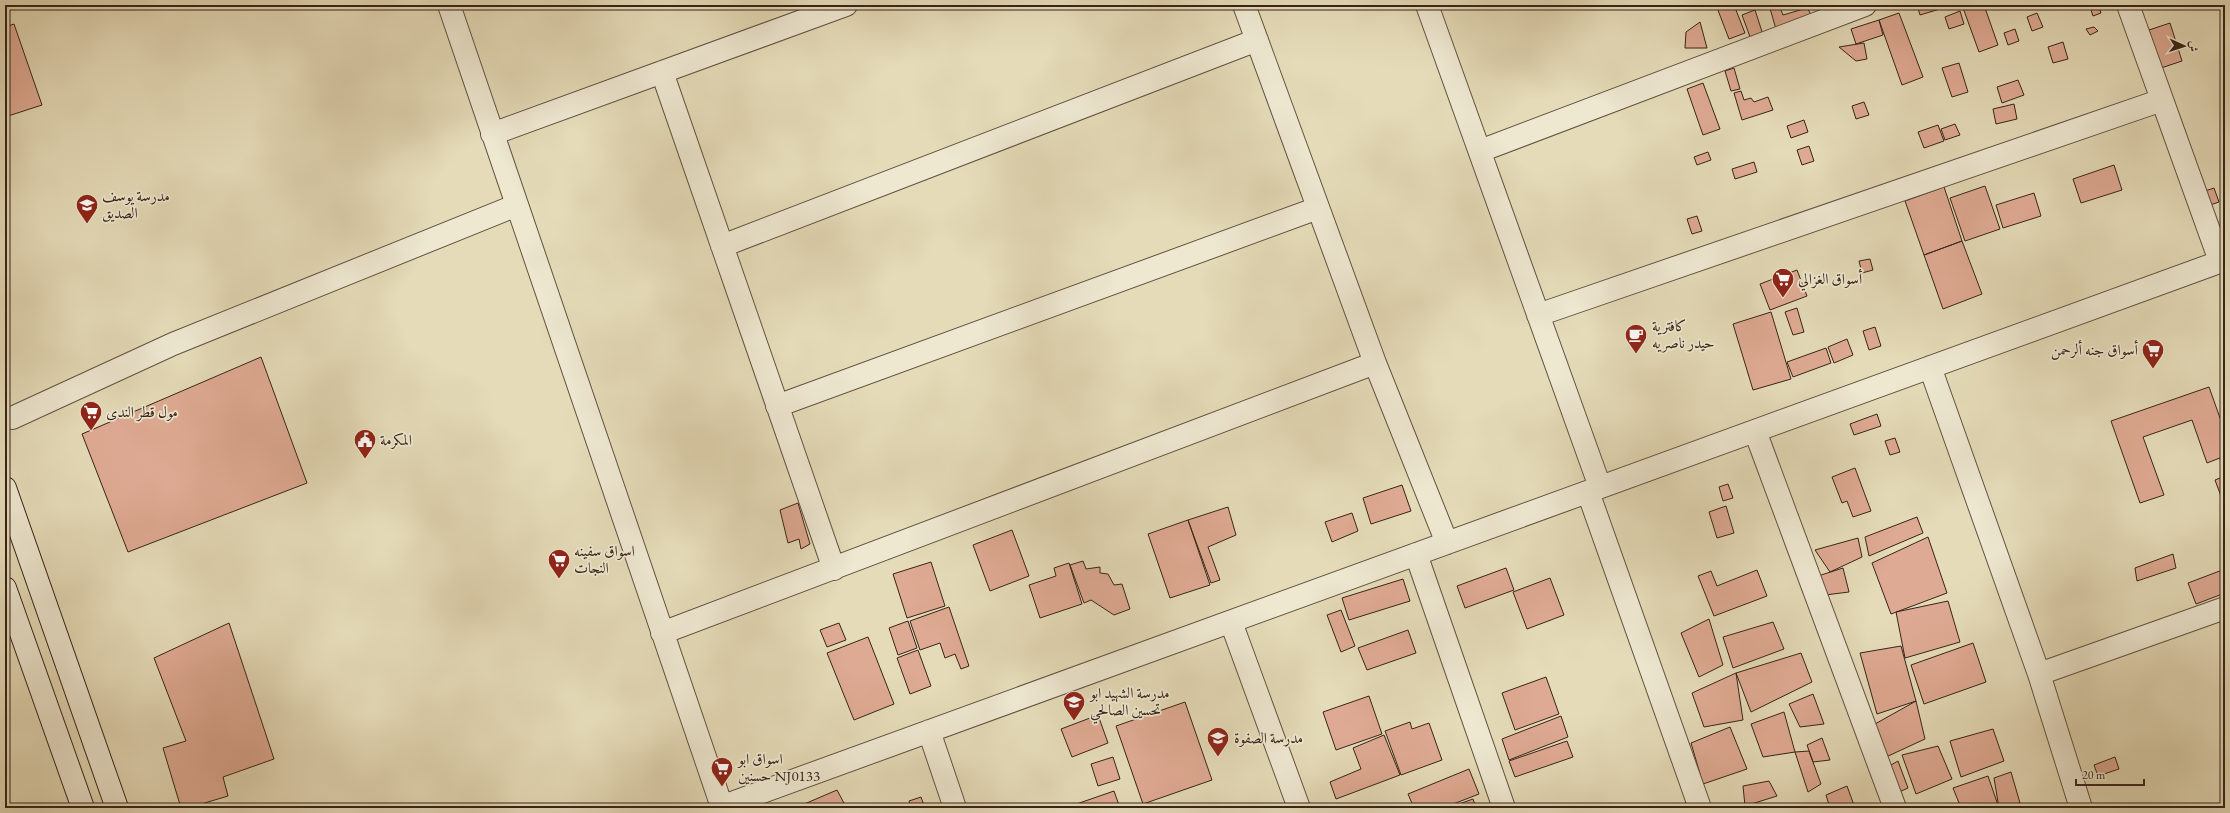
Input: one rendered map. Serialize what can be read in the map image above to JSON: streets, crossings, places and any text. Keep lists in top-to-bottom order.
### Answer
{
  "places": {
    "school or university": ["مدرسة يوسف الصديق", "مدرسة الشهيد ابو تحسين الصالحي", "مدرسة الصفوة"],
    "supermarket": [
      "أسواق الغزالي",
      "أسواق جنه ألرحمن",
      "مول قطر الندى",
      "اسواق سفينه النجات",
      "اسواق ابو حسنين NJ0133"
    ],
    "cafe": ["كافترية حيدر ناصريه"],
    "public building": ["المكرمة"]
  },
  "scale_bar": "20 m",
  "north": "right"
}
